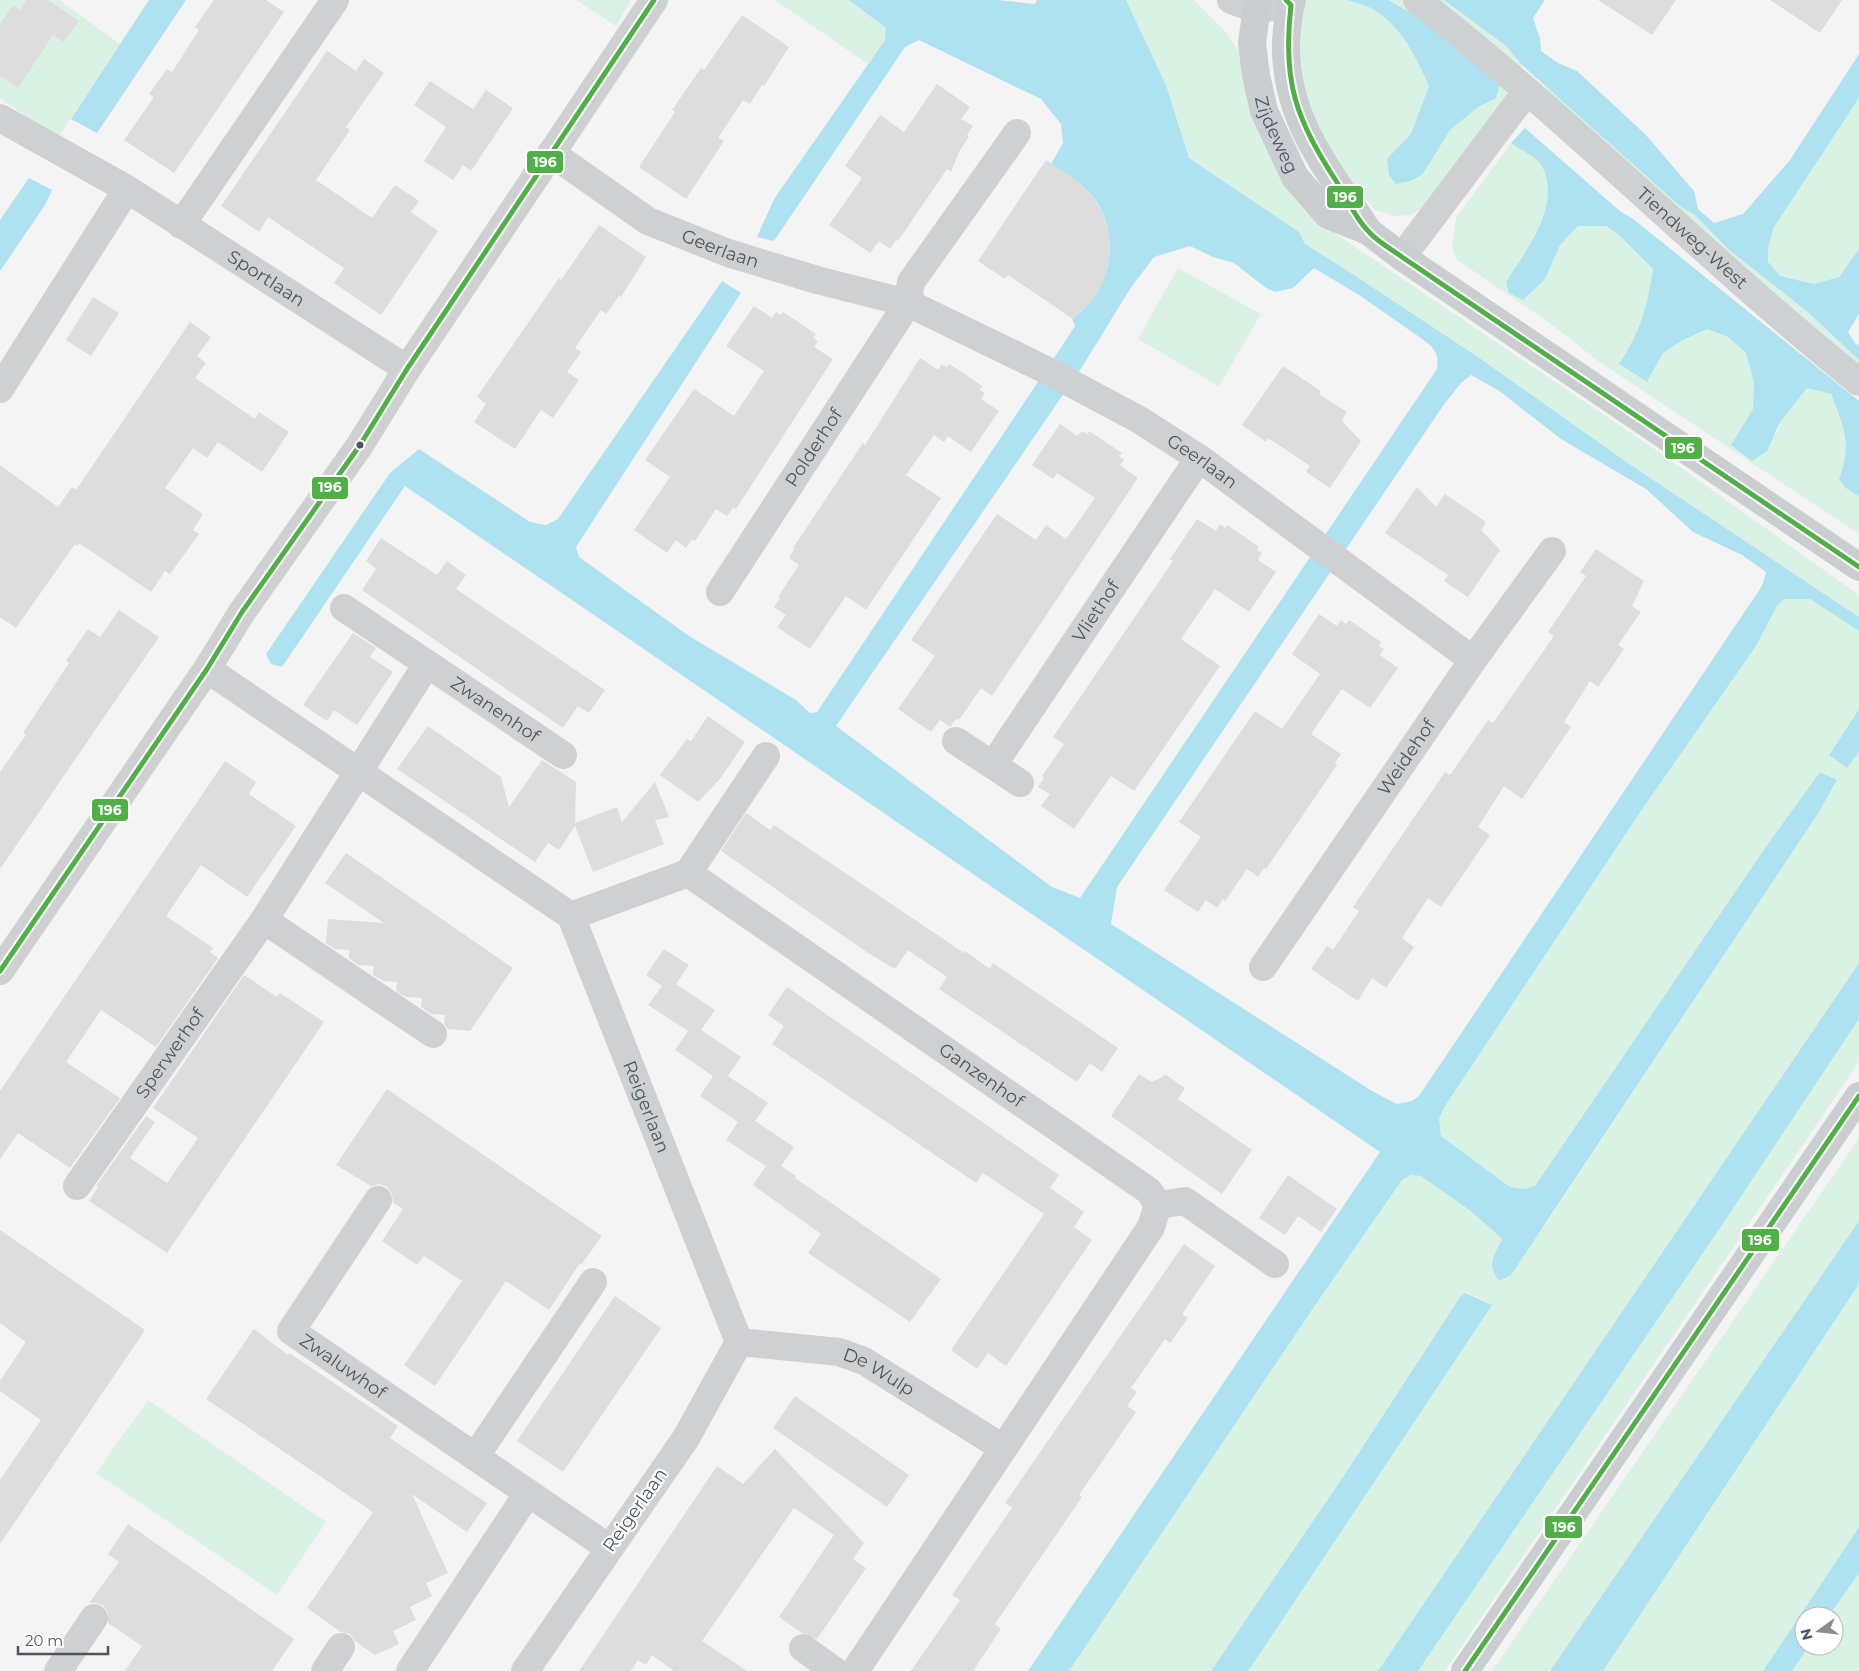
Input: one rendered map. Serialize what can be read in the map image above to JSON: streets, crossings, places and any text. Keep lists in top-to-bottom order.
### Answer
{
  "streets": {
    "main road": ["Zijdeweg"],
    "street": [
      "Tiendweg-West",
      "Geerlaan",
      "Sportlaan",
      "Polderhof",
      "Vliethof",
      "Zwanenhof",
      "Weidehof",
      "Sperwerhof",
      "Ganzenhof",
      "Reigerlaan",
      "Zwaluwhof",
      "De Wulp"
    ]
  },
  "crossings": [
    ["Geerlaan", "Polderhof"],
    ["Geerlaan", "Vliethof"],
    ["Geerlaan", "Weidehof"],
    ["Reigerlaan", "Zwaluwhof"],
    ["Reigerlaan", "De Wulp"]
  ],
  "lines": ["transit line 196"],
  "scale_bar": "20 m",
  "north": "left"
}
